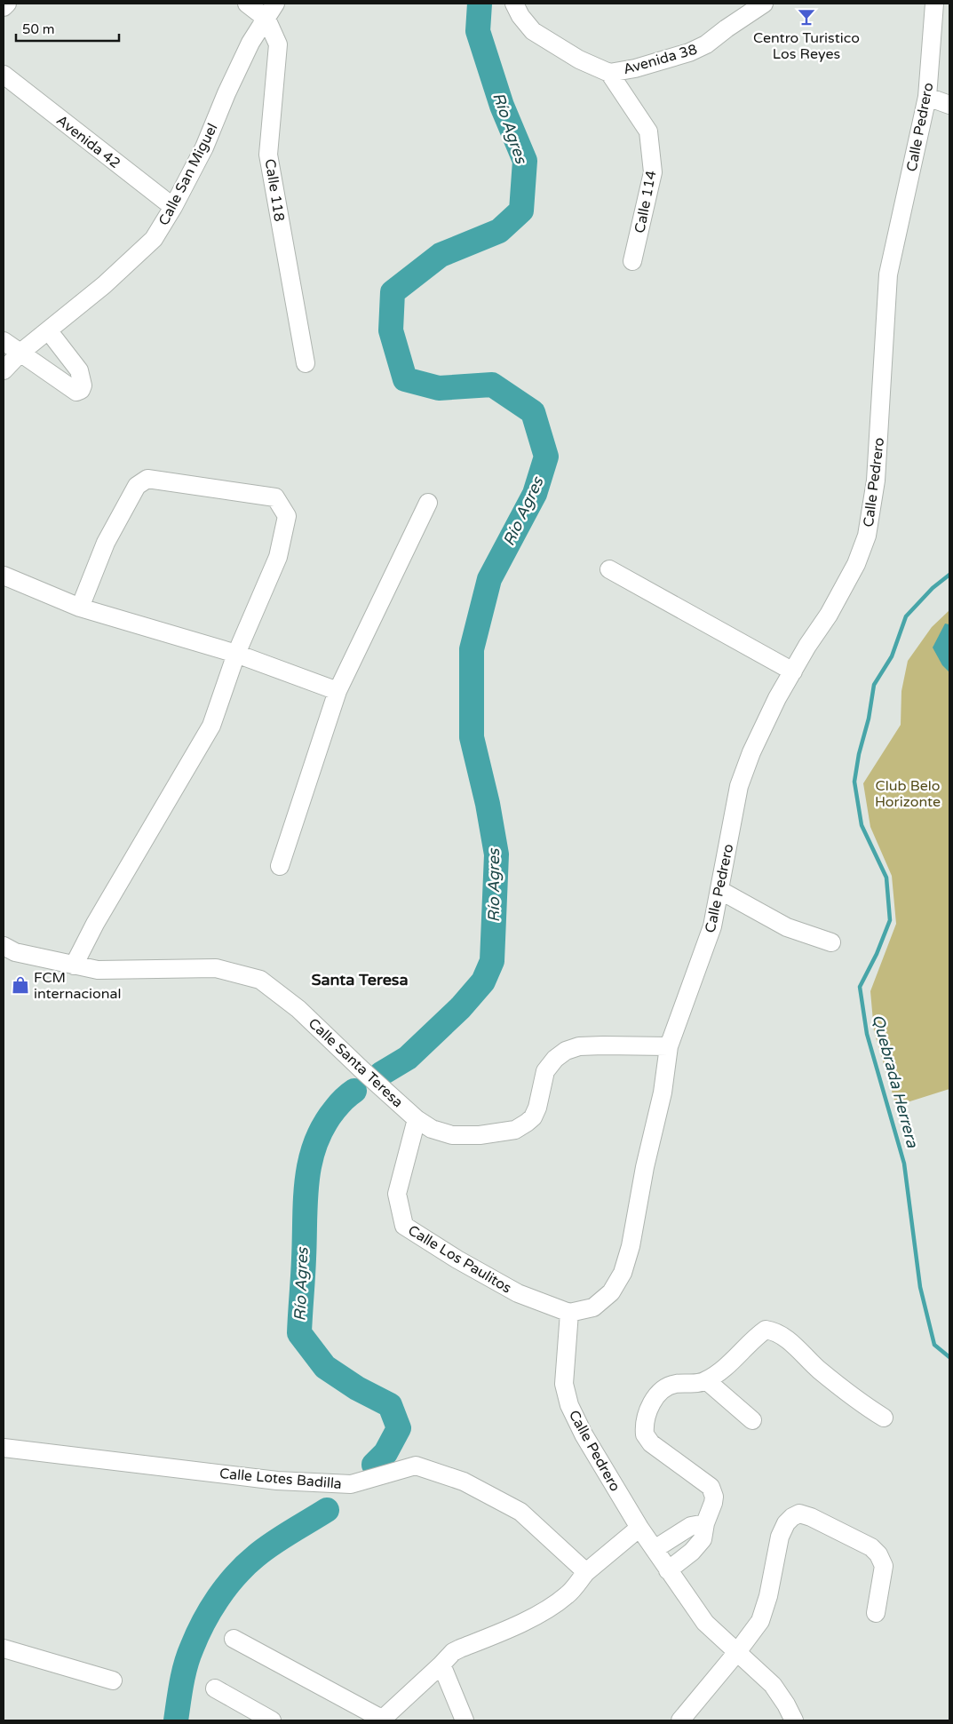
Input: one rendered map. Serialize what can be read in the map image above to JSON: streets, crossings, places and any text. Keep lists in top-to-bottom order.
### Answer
{
  "streets": {
    "street": [
      "Avenida 38",
      "Calle Pedrero",
      "Avenida 42",
      "Calle San Miguel",
      "Calle 118",
      "Calle 114",
      "Calle Santa Teresa",
      "Calle Los Paulitos",
      "Calle Lotes Badilla"
    ]
  },
  "crossings": [
    ["Avenida 38", "Calle 114"],
    ["Calle Pedrero", "Calle Santa Teresa"],
    ["Calle Pedrero", "Calle Los Paulitos"],
    ["Avenida 42", "Calle San Miguel"],
    ["Calle San Miguel", "Calle 118"],
    ["Calle Santa Teresa", "Calle Los Paulitos"]
  ],
  "districts": ["Santa Teresa"],
  "water": ["Río Agres", "Quebrada Herrera"],
  "parks": ["Club Belo Horizonte"],
  "places": {
    "bar": ["Centro Turistico Los Reyes"],
    "shop": ["FCM internacional"]
  },
  "scale_bar": "50 m"
}
